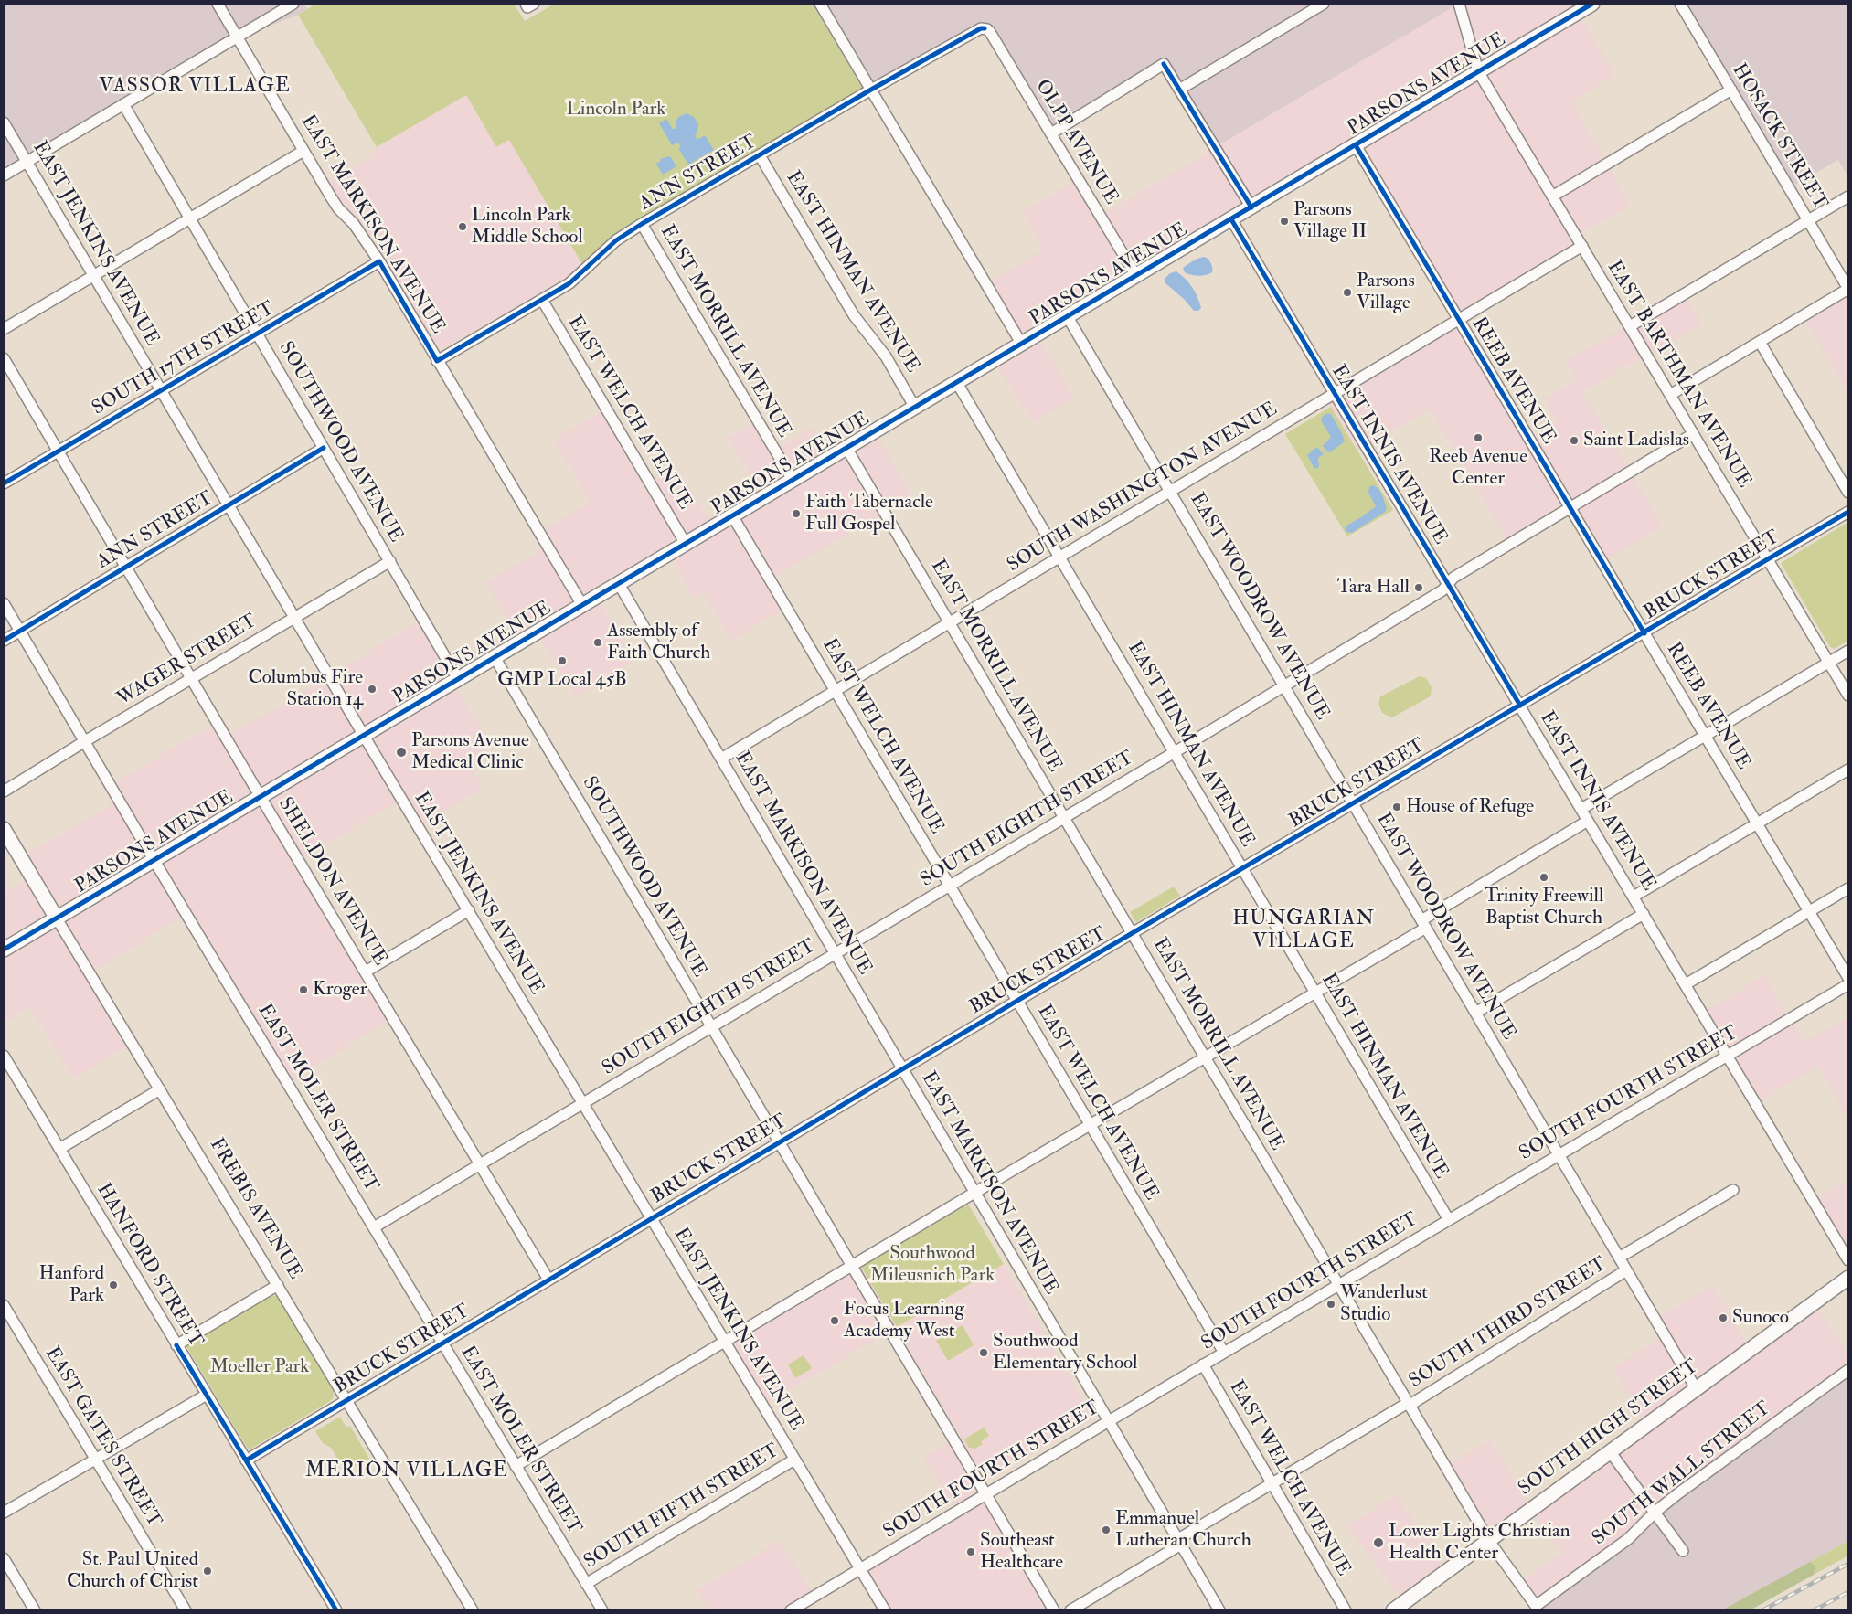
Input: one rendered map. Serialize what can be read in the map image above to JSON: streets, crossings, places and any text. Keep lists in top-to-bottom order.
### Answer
{
  "streets": {
    "main road": ["PARSONS AVENUE", "FREBIS AVENUE", "SOUTH HIGH STREET"],
    "street": [
      "HOSACK STREET",
      "OLPP AVENUE",
      "ANN STREET",
      "EAST MARKISON AVENUE",
      "EAST JENKINS AVENUE",
      "EAST HINMAN AVENUE",
      "EAST MORRILL AVENUE",
      "SOUTH 17TH STREET",
      "EAST BARTHMAN AVENUE",
      "REEB AVENUE",
      "EAST WELCH AVENUE",
      "SOUTHWOOD AVENUE",
      "EAST INNIS AVENUE",
      "SOUTH WASHINGTON AVENUE",
      "BRUCK STREET",
      "EAST WOODROW AVENUE",
      "WAGER STREET",
      "SOUTH EIGHTH STREET",
      "SHELDON AVENUE",
      "SOUTH FOURTH STREET",
      "EAST MOLER STREET",
      "HANFORD STREET",
      "SOUTH THIRD STREET",
      "EAST GATES STREET",
      "SOUTH WALL STREET",
      "SOUTH FIFTH STREET"
    ]
  },
  "crossings": [
    ["PARSONS AVENUE", "OLPP AVENUE"],
    ["PARSONS AVENUE", "EAST MARKISON AVENUE"],
    ["PARSONS AVENUE", "EAST JENKINS AVENUE"],
    ["PARSONS AVENUE", "EAST HINMAN AVENUE"],
    ["PARSONS AVENUE", "EAST MORRILL AVENUE"],
    ["PARSONS AVENUE", "EAST BARTHMAN AVENUE"],
    ["PARSONS AVENUE", "REEB AVENUE"],
    ["PARSONS AVENUE", "EAST WELCH AVENUE"],
    ["PARSONS AVENUE", "SOUTHWOOD AVENUE"],
    ["PARSONS AVENUE", "EAST INNIS AVENUE"],
    ["PARSONS AVENUE", "EAST WOODROW AVENUE"],
    ["PARSONS AVENUE", "SHELDON AVENUE"],
    ["PARSONS AVENUE", "EAST MOLER STREET"],
    ["PARSONS AVENUE", "FREBIS AVENUE"],
    ["OLPP AVENUE", "ANN STREET"],
    ["ANN STREET", "EAST MARKISON AVENUE"],
    ["ANN STREET", "EAST JENKINS AVENUE"],
    ["ANN STREET", "EAST HINMAN AVENUE"],
    ["ANN STREET", "EAST MORRILL AVENUE"],
    ["ANN STREET", "EAST WELCH AVENUE"],
    ["ANN STREET", "SOUTHWOOD AVENUE"],
    ["ANN STREET", "SHELDON AVENUE"],
    ["ANN STREET", "EAST MOLER STREET"],
    ["EAST MARKISON AVENUE", "SOUTH 17TH STREET"],
    ["EAST MARKISON AVENUE", "SOUTH WASHINGTON AVENUE"],
    ["EAST MARKISON AVENUE", "BRUCK STREET"],
    ["EAST MARKISON AVENUE", "SOUTH EIGHTH STREET"],
    ["EAST MARKISON AVENUE", "SOUTH FOURTH STREET"],
    ["EAST MARKISON AVENUE", "SOUTH THIRD STREET"],
    ["EAST JENKINS AVENUE", "SOUTH 17TH STREET"],
    ["EAST JENKINS AVENUE", "BRUCK STREET"],
    ["EAST JENKINS AVENUE", "WAGER STREET"],
    ["EAST JENKINS AVENUE", "SOUTH EIGHTH STREET"],
    ["EAST JENKINS AVENUE", "SOUTH FOURTH STREET"],
    ["EAST JENKINS AVENUE", "SOUTH FIFTH STREET"],
    ["EAST HINMAN AVENUE", "SOUTH WASHINGTON AVENUE"],
    ["EAST HINMAN AVENUE", "BRUCK STREET"],
    ["EAST HINMAN AVENUE", "SOUTH EIGHTH STREET"],
    ["EAST HINMAN AVENUE", "SOUTH FOURTH STREET"],
    ["EAST MORRILL AVENUE", "SOUTH WASHINGTON AVENUE"],
    ["EAST MORRILL AVENUE", "BRUCK STREET"],
    ["EAST MORRILL AVENUE", "SOUTH EIGHTH STREET"],
    ["EAST MORRILL AVENUE", "SOUTH FOURTH STREET"],
    ["EAST MORRILL AVENUE", "SOUTH THIRD STREET"],
    ["EAST MORRILL AVENUE", "SOUTH HIGH STREET"],
    ["EAST MORRILL AVENUE", "SOUTH WALL STREET"],
    ["SOUTH 17TH STREET", "SOUTHWOOD AVENUE"],
    ["SOUTH 17TH STREET", "SHELDON AVENUE"],
    ["EAST BARTHMAN AVENUE", "SOUTH WASHINGTON AVENUE"],
    ["EAST BARTHMAN AVENUE", "BRUCK STREET"],
    ["EAST BARTHMAN AVENUE", "SOUTH EIGHTH STREET"],
    ["REEB AVENUE", "SOUTH WASHINGTON AVENUE"],
    ["REEB AVENUE", "BRUCK STREET"],
    ["REEB AVENUE", "SOUTH EIGHTH STREET"],
    ["EAST WELCH AVENUE", "SOUTH WASHINGTON AVENUE"],
    ["EAST WELCH AVENUE", "BRUCK STREET"],
    ["EAST WELCH AVENUE", "SOUTH EIGHTH STREET"],
    ["EAST WELCH AVENUE", "SOUTH FOURTH STREET"],
    ["EAST WELCH AVENUE", "SOUTH THIRD STREET"],
    ["SOUTHWOOD AVENUE", "BRUCK STREET"],
    ["SOUTHWOOD AVENUE", "WAGER STREET"],
    ["SOUTHWOOD AVENUE", "SOUTH EIGHTH STREET"],
    ["SOUTHWOOD AVENUE", "SOUTH FOURTH STREET"],
    ["EAST INNIS AVENUE", "SOUTH WASHINGTON AVENUE"],
    ["EAST INNIS AVENUE", "BRUCK STREET"],
    ["EAST INNIS AVENUE", "SOUTH EIGHTH STREET"],
    ["EAST INNIS AVENUE", "SOUTH FOURTH STREET"],
    ["SOUTH WASHINGTON AVENUE", "EAST WOODROW AVENUE"],
    ["BRUCK STREET", "EAST WOODROW AVENUE"],
    ["BRUCK STREET", "SHELDON AVENUE"],
    ["BRUCK STREET", "EAST MOLER STREET"],
    ["BRUCK STREET", "FREBIS AVENUE"],
    ["BRUCK STREET", "HANFORD STREET"],
    ["EAST WOODROW AVENUE", "SOUTH EIGHTH STREET"],
    ["EAST WOODROW AVENUE", "SOUTH FOURTH STREET"],
    ["EAST WOODROW AVENUE", "SOUTH THIRD STREET"],
    ["EAST WOODROW AVENUE", "SOUTH HIGH STREET"],
    ["WAGER STREET", "SHELDON AVENUE"],
    ["WAGER STREET", "EAST MOLER STREET"],
    ["SOUTH EIGHTH STREET", "SHELDON AVENUE"],
    ["SOUTH EIGHTH STREET", "EAST MOLER STREET"],
    ["EAST MOLER STREET", "SOUTH FIFTH STREET"]
  ],
  "districts": ["VASSOR VILLAGE", "HUNGARIAN VILLAGE", "MERION VILLAGE"],
  "parks": ["Lincoln Park", "Southwood Mileusnich Park", "Moeller Park"],
  "places": [
    "Parsons Village II",
    "Lincoln Park Middle School",
    "Parsons Village",
    "Reeb Avenue Center",
    "Saint Ladislas",
    "Faith Tabernacle Full Gospel",
    "Tara Hall",
    "Assembly of Faith Church",
    "GMP Local 45B",
    "Columbus Fire Station 14",
    "Parsons Avenue Medical Clinic",
    "House of Refuge",
    "Trinity Freewill Baptist Church",
    "Kroger",
    "Hanford Park",
    "Wanderlust Studio",
    "Sunoco",
    "Focus Learning Academy West",
    "Southwood Elementary School",
    "Emmanuel Lutheran Church",
    "Lower Lights Christian Health Center",
    "Southeast Healthcare",
    "St. Paul United Church of Christ"
  ]
}
